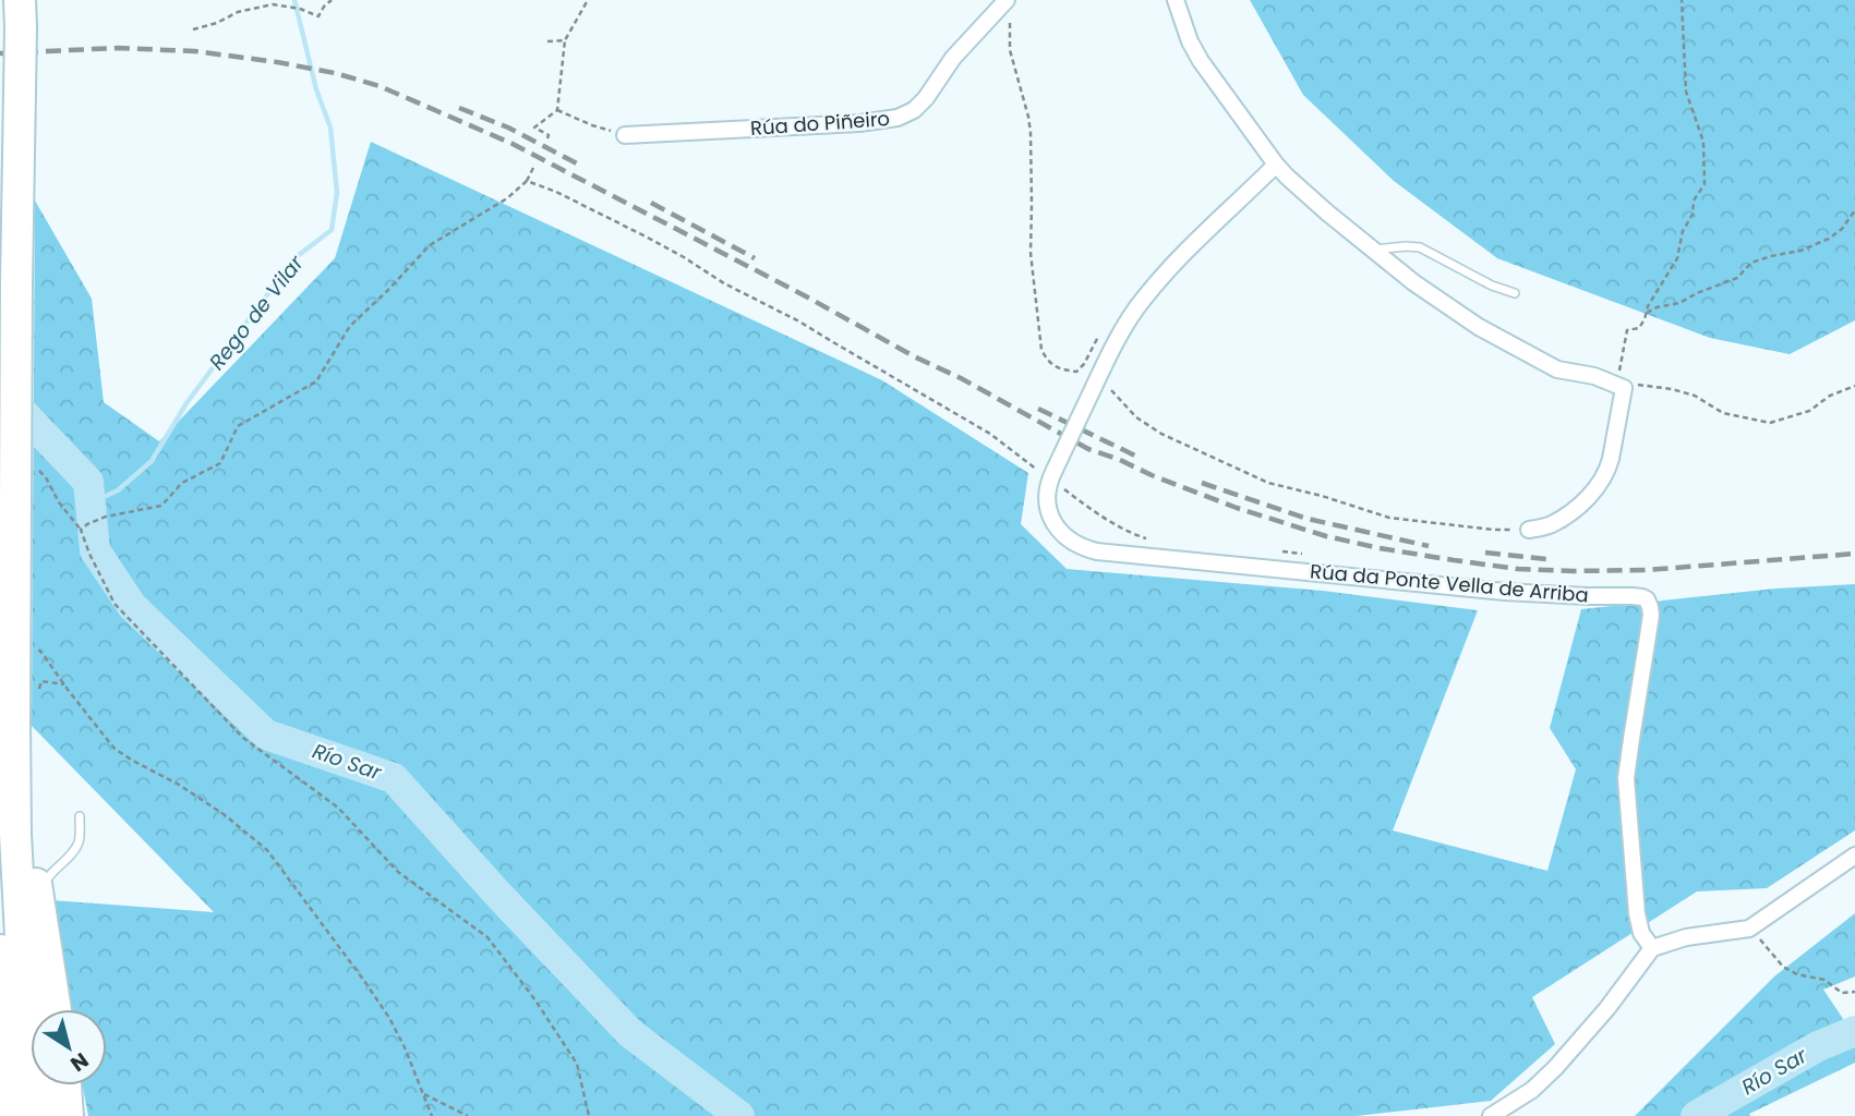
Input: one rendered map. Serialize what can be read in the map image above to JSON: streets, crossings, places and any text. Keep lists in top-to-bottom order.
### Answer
{
  "streets": {
    "street": ["Rúa do Piñeiro", "Rúa da Ponte Vella de Arriba"]
  },
  "water": ["Rego de Vilar", "Río Sar"],
  "north": "bottom right"
}
